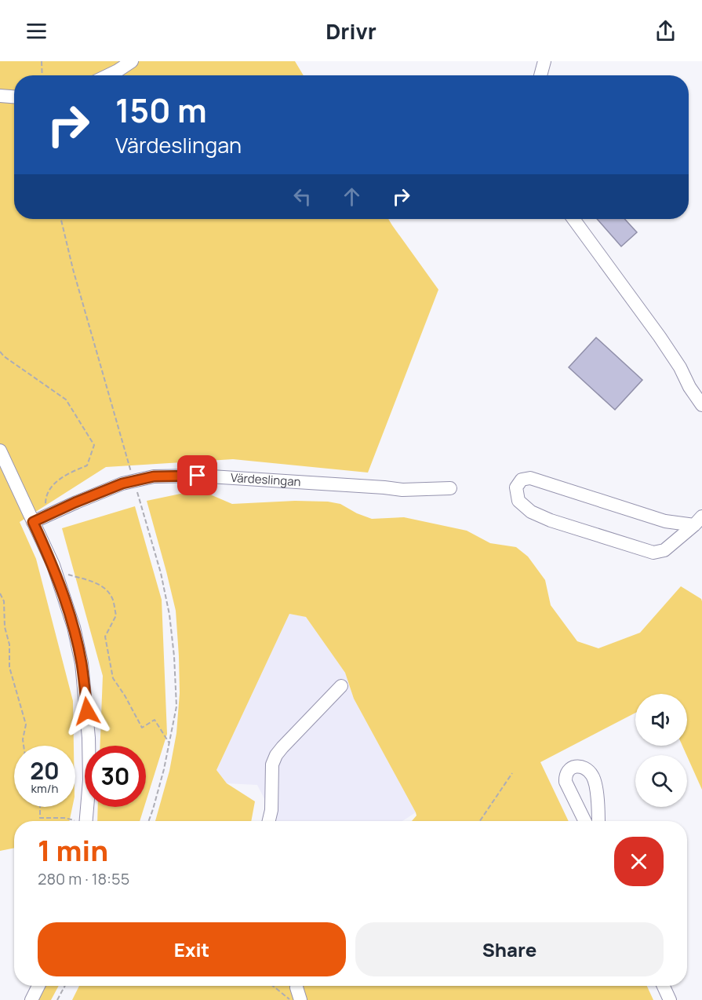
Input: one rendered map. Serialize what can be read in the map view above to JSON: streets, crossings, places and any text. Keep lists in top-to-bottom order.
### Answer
{
  "streets": {
    "street": ["Värdeslingan"]
  },
  "page": {
    "header": "Drivr",
    "turn": ["150 m", "Värdeslingan"],
    "speed": "20 km/h",
    "limit": "30",
    "heading": ["1 min", "280 m · 18:55"],
    "buttons": ["Exit", "Share"]
  }
}
